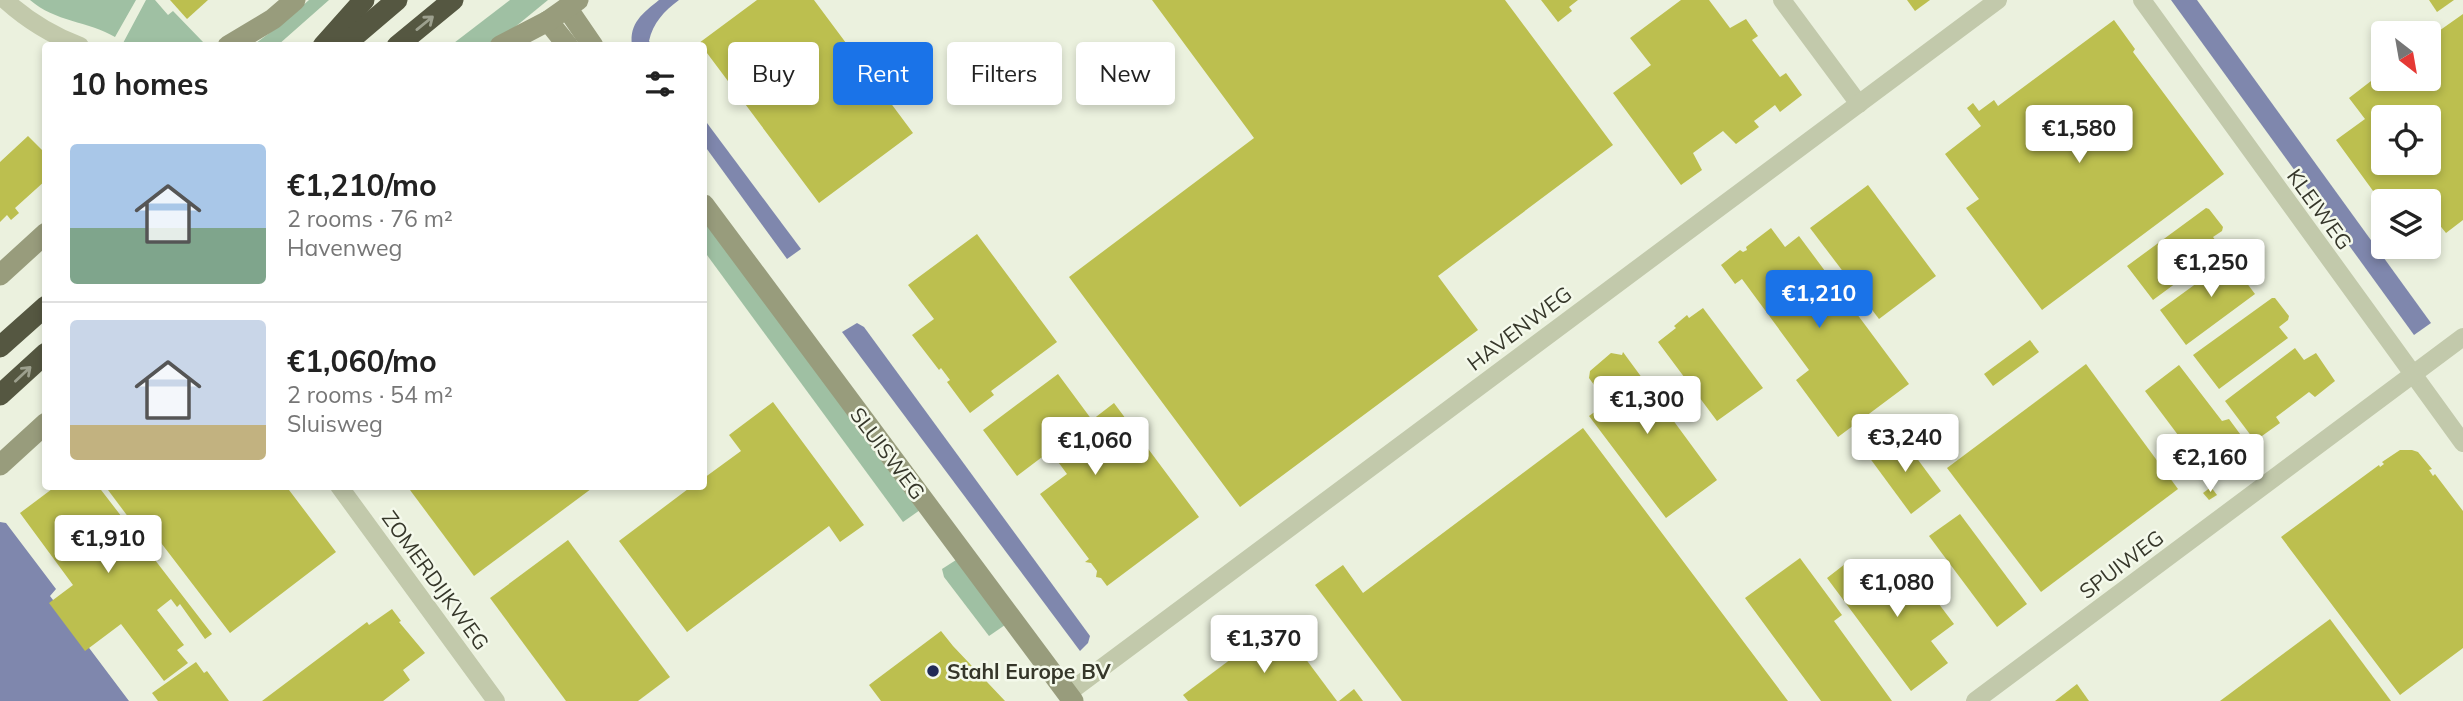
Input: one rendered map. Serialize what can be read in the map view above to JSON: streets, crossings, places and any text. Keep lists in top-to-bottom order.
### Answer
{
  "streets": {
    "street": [
      "KLEIWEG",
      "HAVENWEG",
      "SLUISWEG",
      "SPUIWEG",
      "ZOMERDIJKWEG"
    ]
  },
  "crossings": [
    ["KLEIWEG", "SPUIWEG"],
    ["HAVENWEG", "SLUISWEG"]
  ],
  "places": ["Stahl Europe BV"],
  "north": "bottom right",
  "page": {
    "chip": [
      "Buy",
      "Rent",
      "Filters",
      "New"
    ],
    "heading": "10 homes",
    "price": [
      "€1,580",
      "€1,250",
      "€1,210",
      "€1,300",
      "€3,240",
      "€1,060",
      "€2,160",
      "€1,910",
      "€1,080",
      "€1,370"
    ],
    "list": [
      {
        "name": "€1,210/mo",
        "note": "2 rooms · 76 m² · Havenweg"
      },
      {
        "name": "€1,060/mo",
        "note": "2 rooms · 54 m² · Sluisweg"
      }
    ]
  }
}
